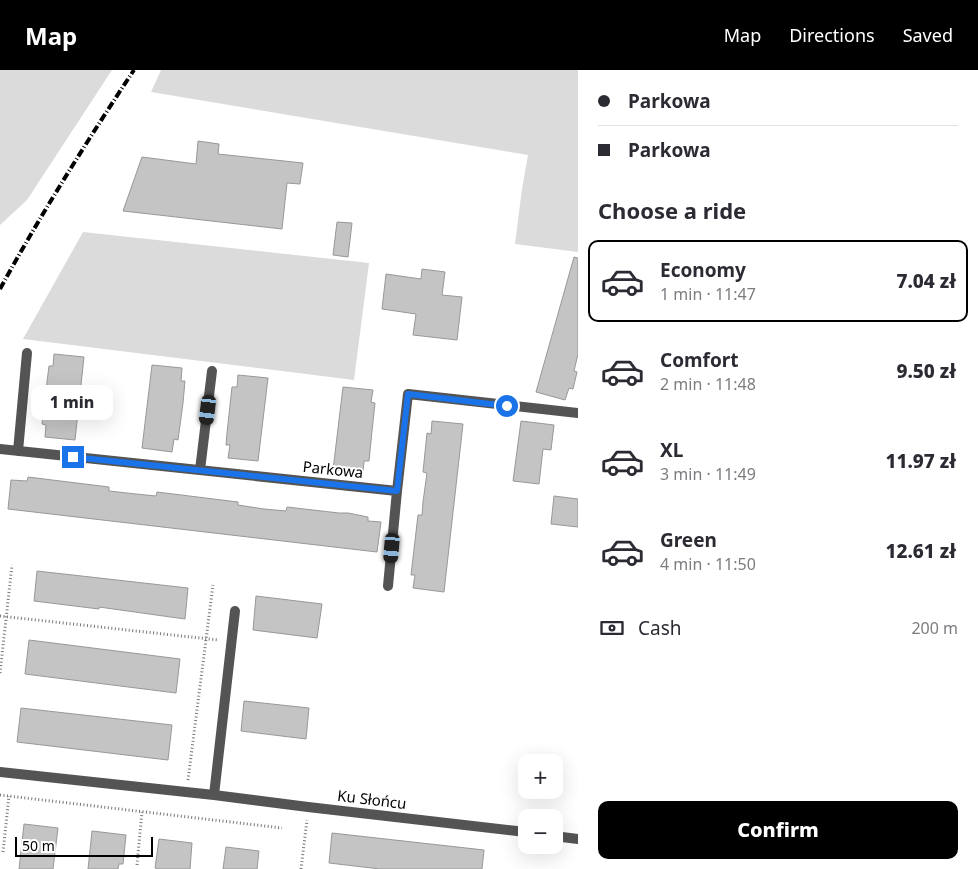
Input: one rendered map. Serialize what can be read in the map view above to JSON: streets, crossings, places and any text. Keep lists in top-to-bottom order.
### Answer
{
  "streets": {
    "street": ["Parkowa", "Ku Słońcu"]
  },
  "scale_bar": "50 m",
  "page": {
    "header": "Map",
    "nav": ["Map", "Directions", "Saved"],
    "banner": ["Parkowa", "Parkowa"],
    "heading": "Choose a ride",
    "list": [
      {
        "name": "Economy",
        "note": "1 min · 11:47",
        "value": "7.04 zł"
      },
      {
        "name": "Comfort",
        "note": "2 min · 11:48",
        "value": "9.50 zł"
      },
      {
        "name": "XL",
        "note": "3 min · 11:49",
        "value": "11.97 zł"
      },
      {
        "name": "Green",
        "note": "4 min · 11:50",
        "value": "12.61 zł"
      }
    ],
    "bubble": "1 min",
    "pay": ["Cash", "200 m"],
    "map_buttons": ["+", "−"],
    "buttons": "Confirm",
    "scale": "50 m"
  }
}
